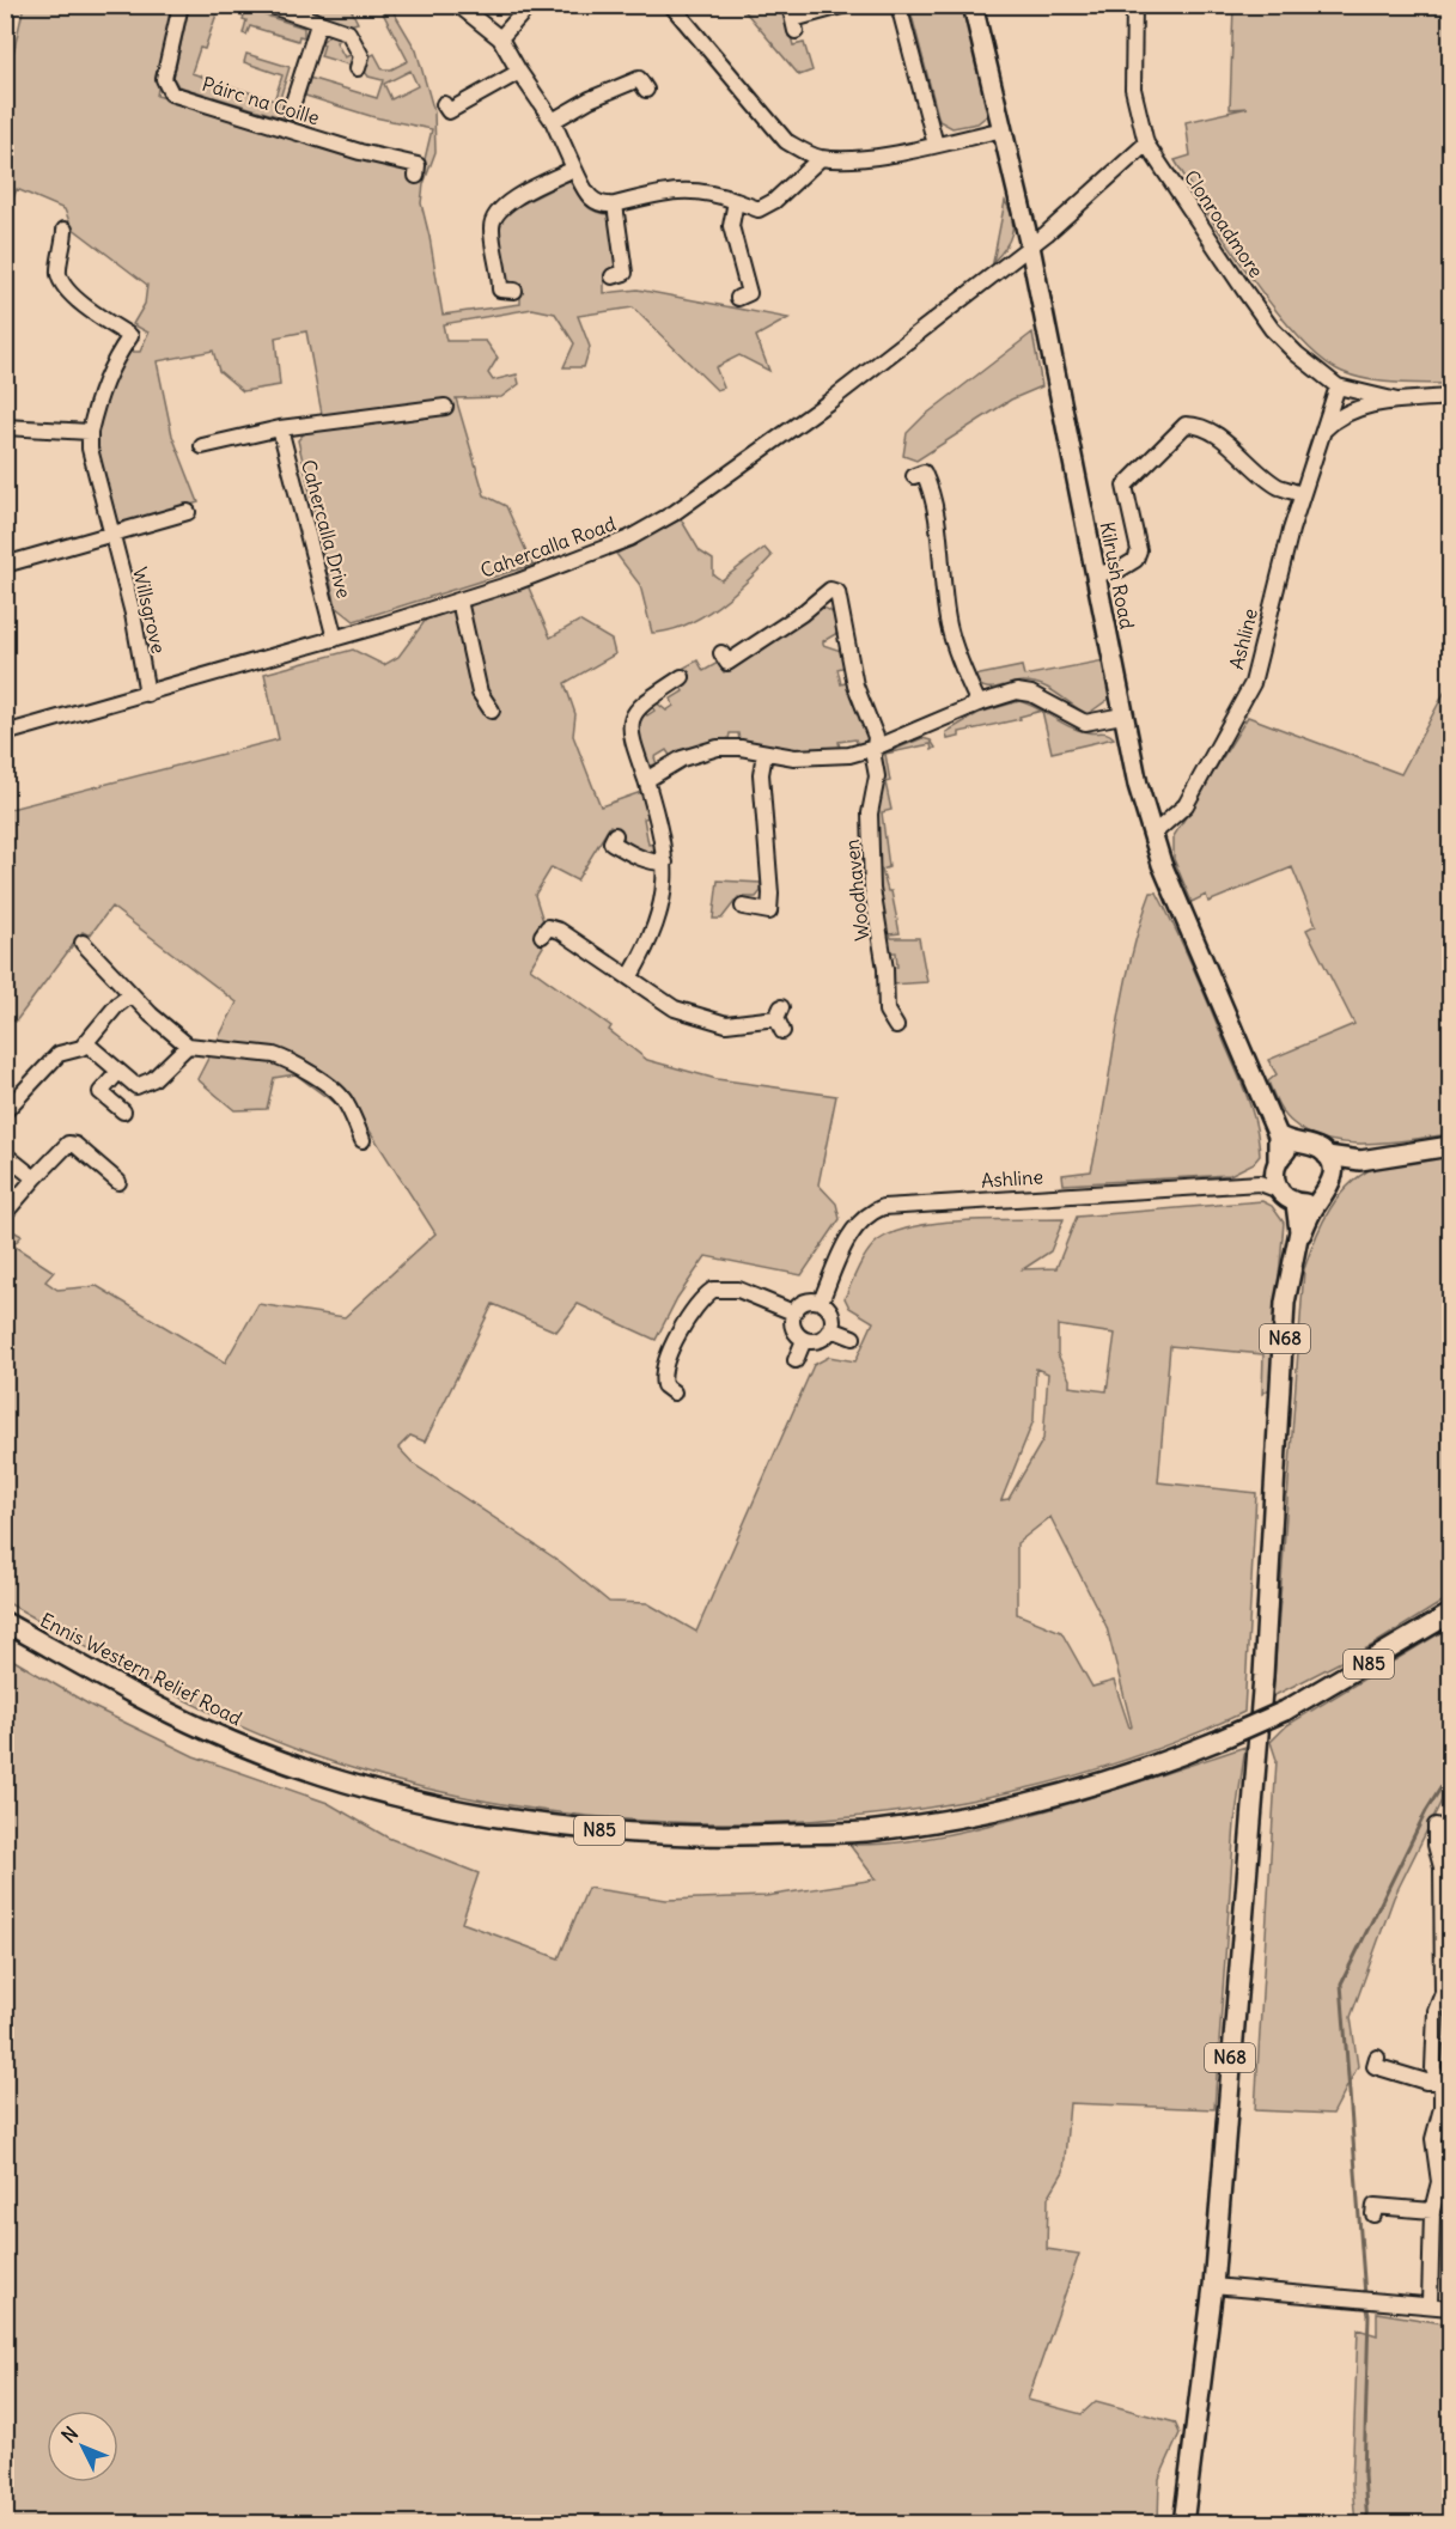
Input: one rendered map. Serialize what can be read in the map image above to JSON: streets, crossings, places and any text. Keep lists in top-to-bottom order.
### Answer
{
  "streets": {
    "main road": [
      "Kilrush Road",
      "N68",
      "N85",
      "Ennis Western Relief Road"
    ],
    "street": [
      "Páirc na Coille",
      "Clonroadmore",
      "Cahercalla Drive",
      "Cahercalla Road",
      "Willsgrove",
      "Ashline",
      "Woodhaven"
    ]
  },
  "crossings": [
    ["Clonroadmore", "Ashline"],
    ["Cahercalla Drive", "Cahercalla Road"],
    ["Cahercalla Road", "Kilrush Road"],
    ["Cahercalla Road", "Willsgrove"],
    ["Kilrush Road", "Ashline"],
    ["Kilrush Road", "N68"],
    ["Ashline", "N68"]
  ],
  "north": "top left"
}
